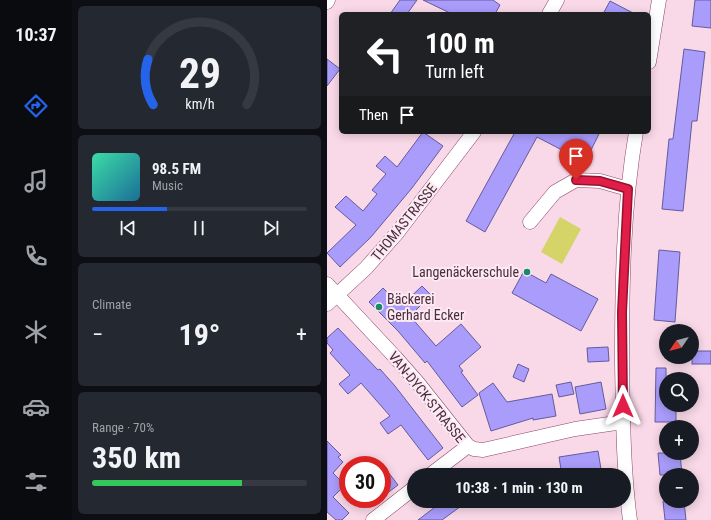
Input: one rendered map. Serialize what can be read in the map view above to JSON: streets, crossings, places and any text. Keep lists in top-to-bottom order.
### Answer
{
  "streets": {
    "street": ["THOMASTRASSE", "VAN-DYCK-STRASSE"]
  },
  "crossings": [
    ["THOMASTRASSE", "VAN-DYCK-STRASSE"]
  ],
  "places": ["Langenäckerschule", "Bäckerei Gerhard Ecker"],
  "north": "bottom left",
  "page": {
    "tabs": "10:37",
    "turn": ["100 m", "Turn left"],
    "then": "Then",
    "song": ["98.5 FM", "Music"],
    "tile": [
      "Climate",
      ["Range · 70%", "350 km"]
    ],
    "heat": ["−", "19°", "+"],
    "map_buttons": ["+", "−"],
    "limit": "30",
    "trip": "10:38 · 1 min · 130 m",
    "gauge": ["29", "km/h"]
  }
}
